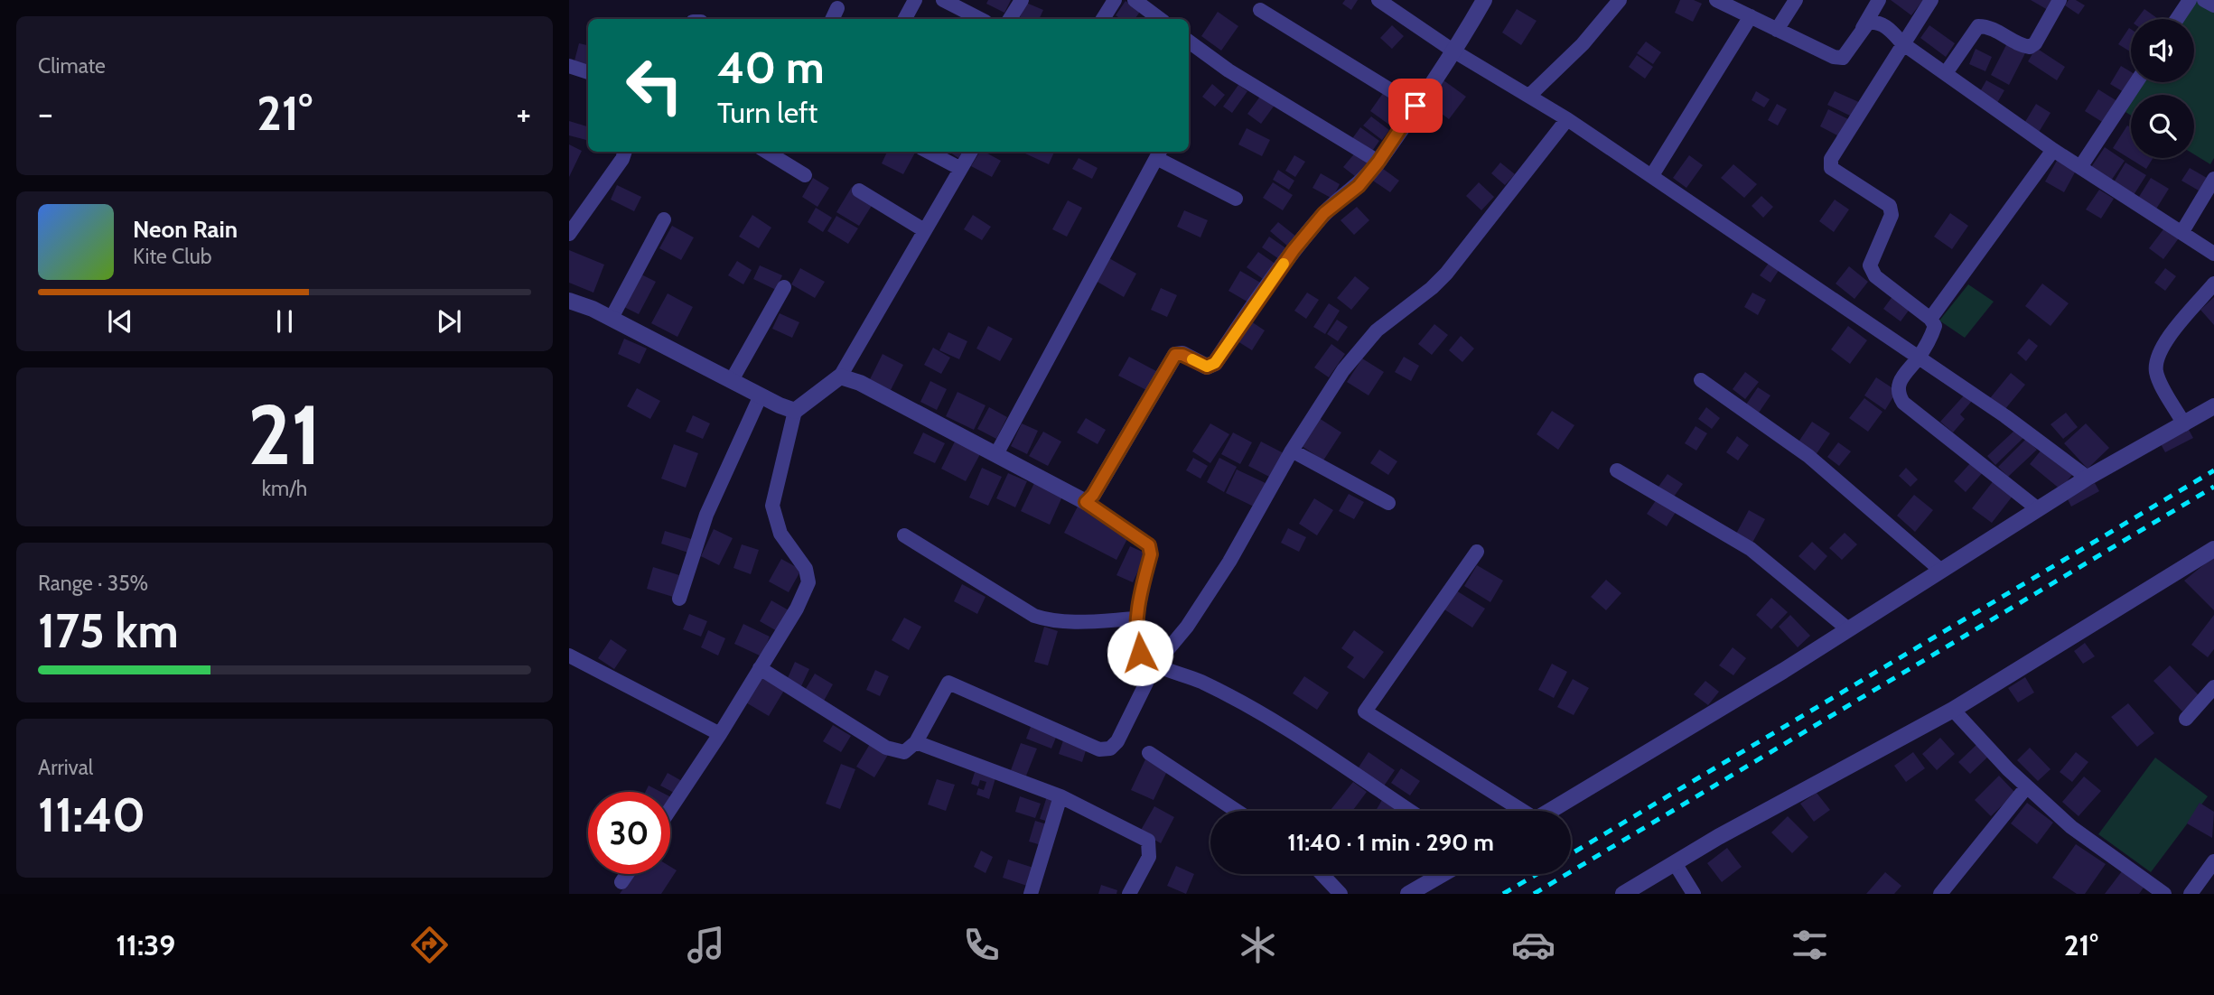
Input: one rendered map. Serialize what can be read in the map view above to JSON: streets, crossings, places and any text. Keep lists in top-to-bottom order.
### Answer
{
  "page": {
    "tile": [
      "Climate",
      ["21", "km/h"],
      ["Range · 35%", "175 km"],
      ["Arrival", "11:40"]
    ],
    "turn": ["40 m", "Turn left"],
    "heat": ["−", "21°", "+"],
    "song": ["Neon Rain", "Kite Club"],
    "limit": "30",
    "trip": "11:40 · 1 min · 290 m",
    "tabs": ["11:39", "21°"]
  }
}
